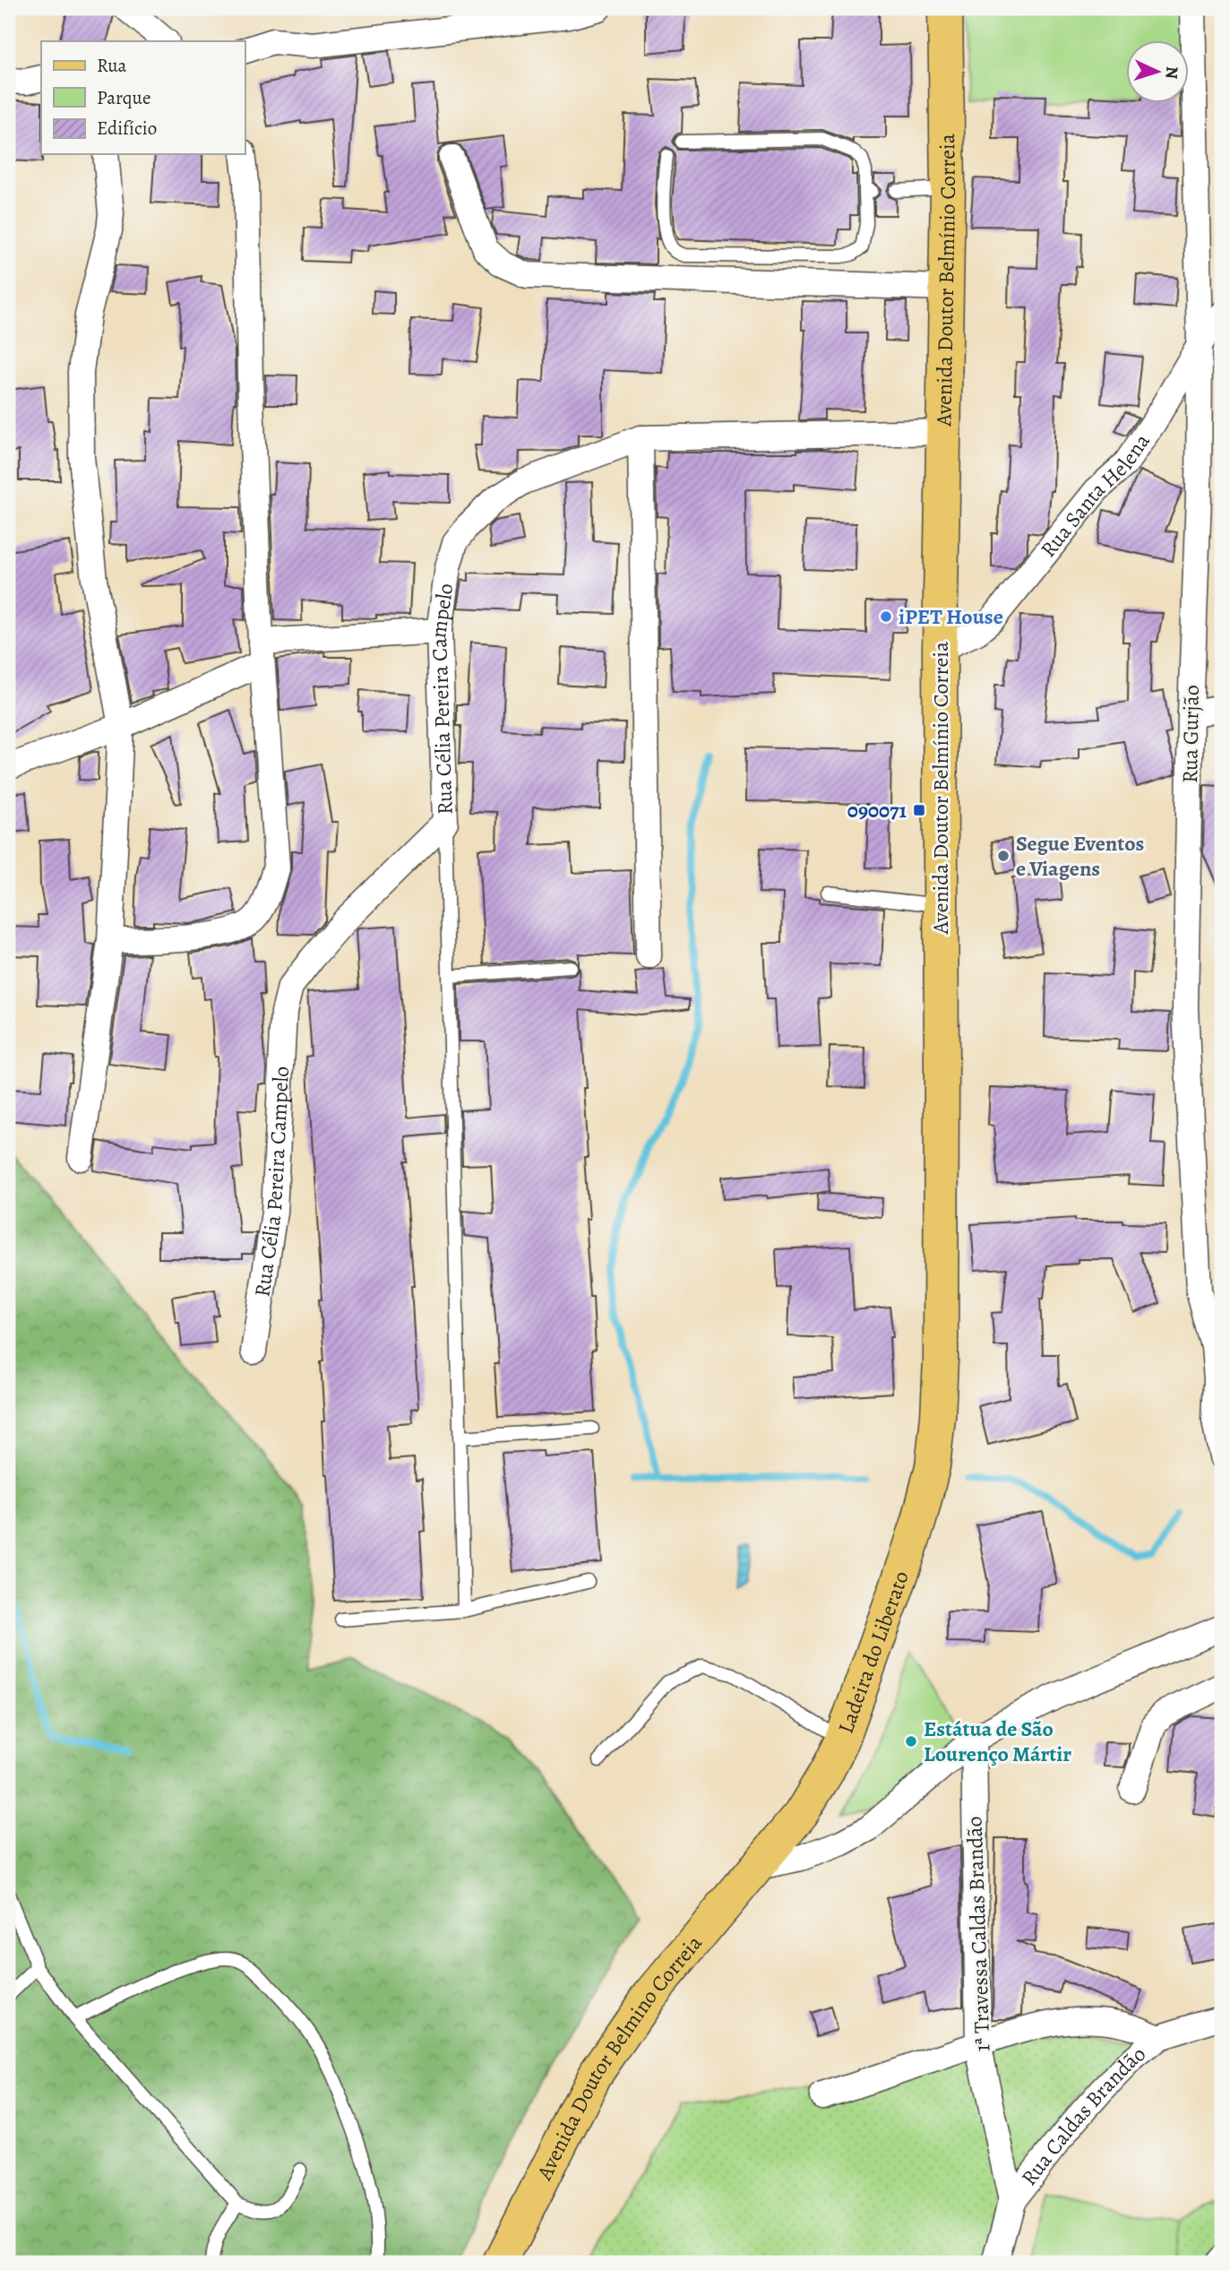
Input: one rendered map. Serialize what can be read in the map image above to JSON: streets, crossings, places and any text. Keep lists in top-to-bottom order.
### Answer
{
  "streets": {
    "main road": ["Avenida Doutor Belmínio Correia", "Ladeira do Liberato", "Avenida Doutor Belmino Correia"],
    "street": [
      "Rua Santa Helena",
      "Rua Célia Pereira Campelo",
      "Rua Gurjão",
      "1ª Travessa Caldas Brandão",
      "Rua Caldas Brandão"
    ]
  },
  "crossings": [
    ["Avenida Doutor Belmínio Correia", "Rua Santa Helena"],
    ["Avenida Doutor Belmínio Correia", "Rua Célia Pereira Campelo"],
    ["Avenida Doutor Belmínio Correia", "Ladeira do Liberato"],
    ["Rua Santa Helena", "Rua Gurjão"],
    ["Ladeira do Liberato", "Avenida Doutor Belmino Correia"],
    ["1ª Travessa Caldas Brandão", "Rua Caldas Brandão"]
  ],
  "places": {
    "other": ["iPET House", "Segue Eventos e Viagens", "Estátua de São Lourenço Mártir"],
    "transit": ["090071"]
  },
  "legend": ["Rua", "Parque", "Edifício"],
  "north": "right"
}
